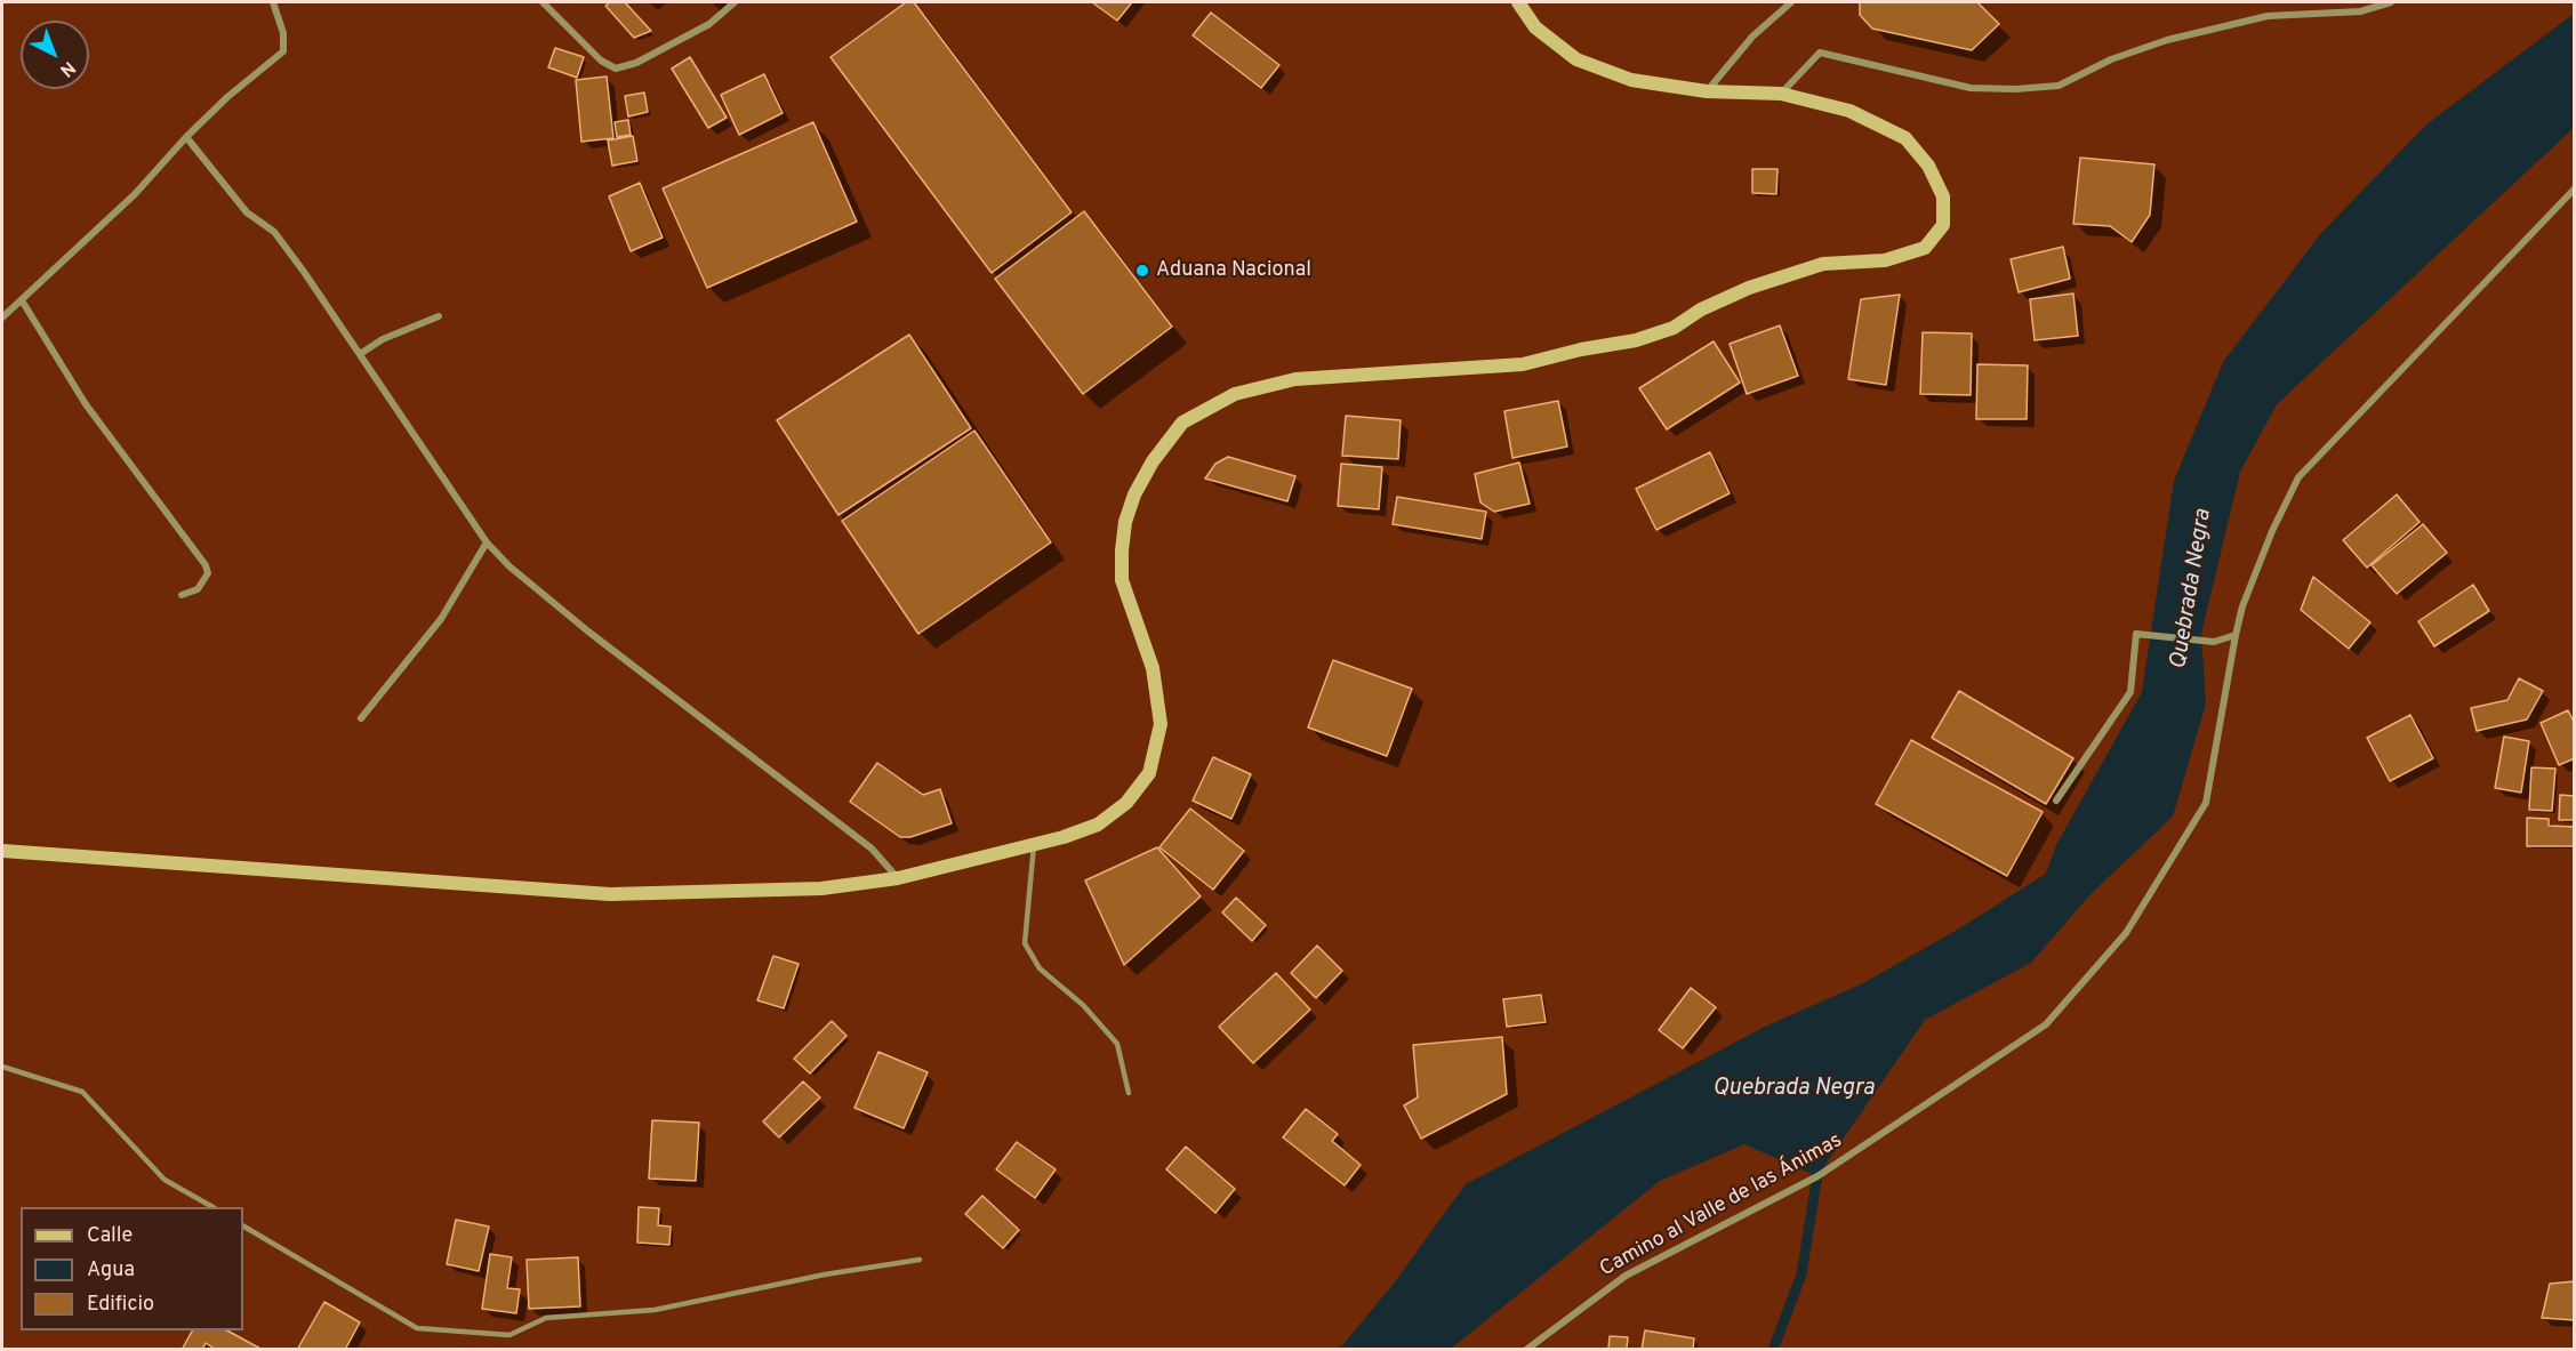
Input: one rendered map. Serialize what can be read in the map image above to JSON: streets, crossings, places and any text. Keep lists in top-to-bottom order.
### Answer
{
  "streets": {
    "street": ["Camino al Valle de las Ánimas"]
  },
  "water": ["Quebrada Negra"],
  "places": ["Aduana Nacional"],
  "legend": ["Calle", "Agua", "Edificio"],
  "north": "bottom right"
}
